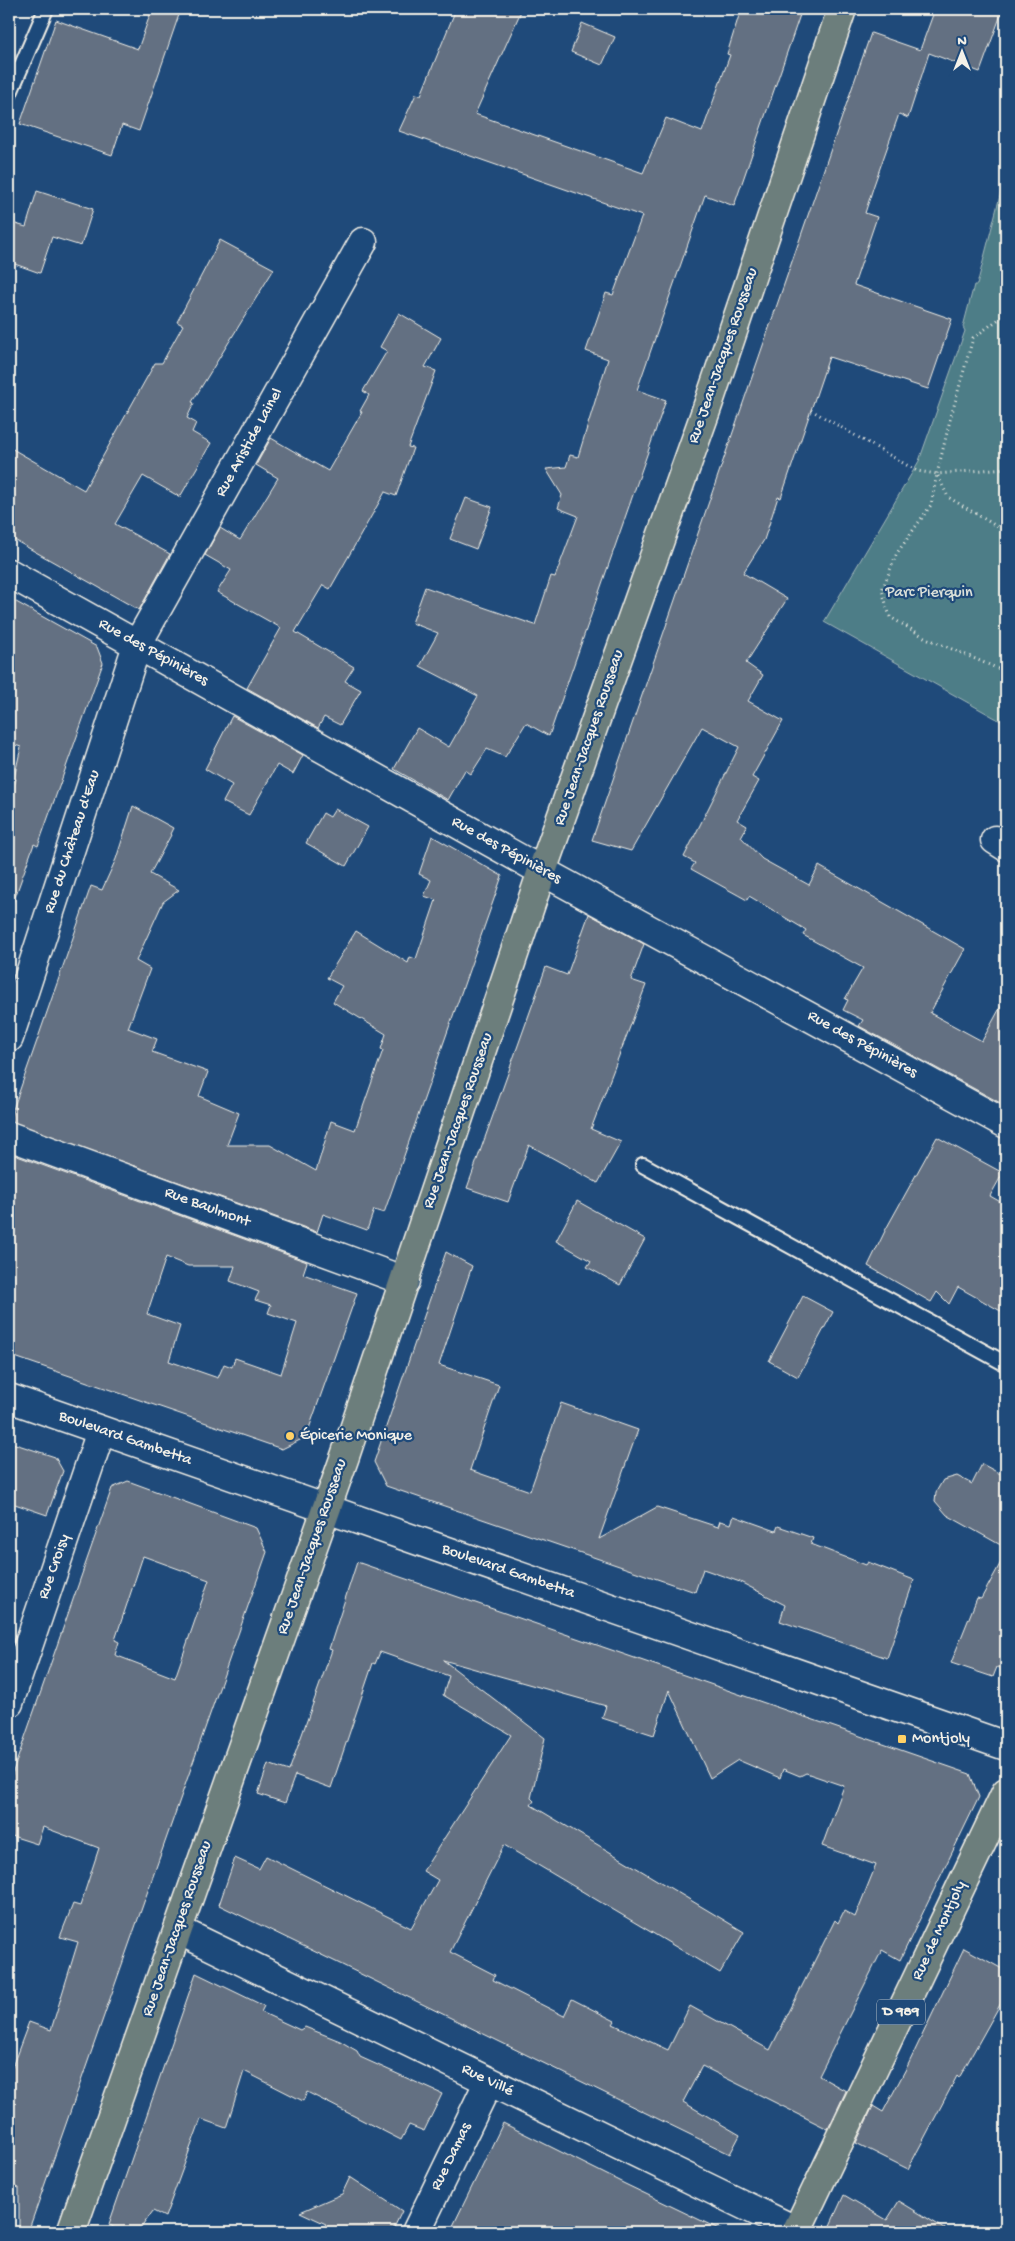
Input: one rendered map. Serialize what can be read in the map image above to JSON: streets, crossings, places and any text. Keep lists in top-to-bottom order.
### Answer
{
  "streets": {
    "main road": ["Rue Jean-Jacques Rousseau", "Rue de Montjoly", "D 989"],
    "street": [
      "Rue Aristide Lainel",
      "Rue des Pépinières",
      "Rue du Château d'Eau",
      "Rue Baulmont",
      "Boulevard Gambetta",
      "Rue Croisy",
      "Rue Villé",
      "Rue Damas"
    ]
  },
  "crossings": [
    ["Rue Jean-Jacques Rousseau", "Rue des Pépinières"],
    ["Rue Jean-Jacques Rousseau", "Rue Baulmont"],
    ["Rue Jean-Jacques Rousseau", "Boulevard Gambetta"],
    ["Rue Jean-Jacques Rousseau", "Rue Villé"],
    ["Rue Aristide Lainel", "Rue des Pépinières"],
    ["Rue Aristide Lainel", "Rue du Château d'Eau"],
    ["Rue des Pépinières", "Rue du Château d'Eau"],
    ["Boulevard Gambetta", "Rue Croisy"],
    ["Rue de Montjoly", "Rue Villé"],
    ["Rue Villé", "Rue Damas"]
  ],
  "parks": ["Parc Pierquin"],
  "places": {
    "other": ["Épicerie Monique"],
    "transit": ["Montjoly"]
  },
  "north": "top"
}
